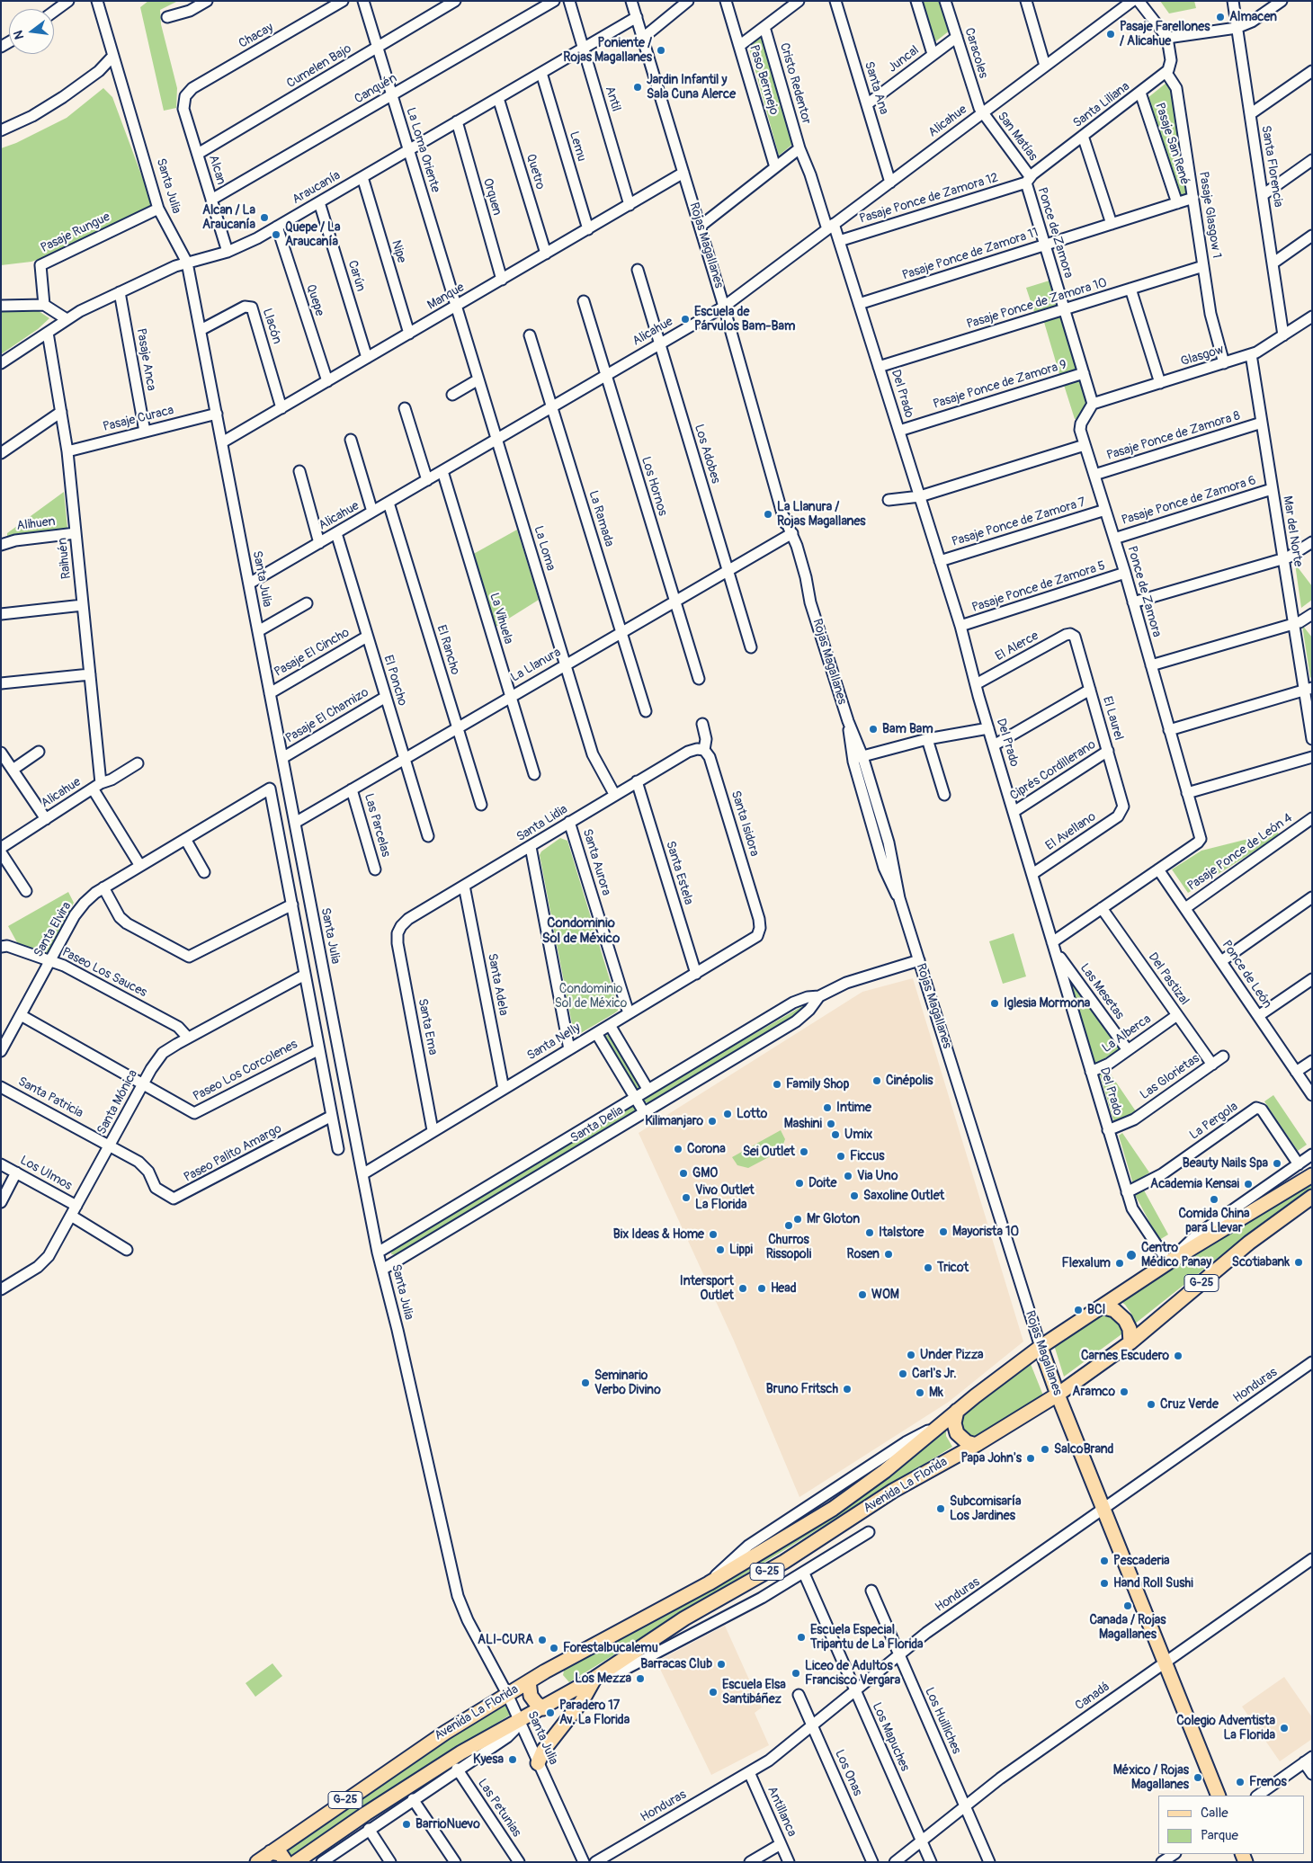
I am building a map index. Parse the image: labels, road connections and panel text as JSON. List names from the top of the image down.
{
  "streets": {
    "main road": ["Rojas Magallanes", "G-25", "Avenida La Florida"],
    "street": [
      "Chacay",
      "Caracoles",
      "Juncal",
      "Cumelen Bajo",
      "Paso Bermejo",
      "Cristo Redentor",
      "Santa Ana",
      "Canquén",
      "Antil",
      "Santa Liliana",
      "Alicahue",
      "San Matías",
      "Pasaje San René",
      "Lemu",
      "La Loma Oriente",
      "Santa Florencia",
      "Alcan",
      "Quetro",
      "Santa Julia",
      "Araucanía",
      "Orquen",
      "Pasaje Ponce de Zamora 12",
      "Pasaje Glasgow 1",
      "Pasaje Rungue",
      "Ponce de Zamora",
      "Nipe",
      "Pasaje Ponce de Zamora 11",
      "Carún",
      "Manque",
      "Quepe",
      "Pasaje Ponce de Zamora 10",
      "Llacón",
      "Glasgow",
      "Pasaje Anca",
      "Pasaje Ponce de Zamora 9",
      "Del Prado",
      "Pasaje Curaca",
      "Pasaje Ponce de Zamora 8",
      "Los Adobes",
      "Los Hornos",
      "Pasaje Ponce de Zamora 6",
      "La Ramada",
      "Pasaje Ponce de Zamora 7",
      "Alihuen",
      "Mar del Norte",
      "La Loma",
      "Raihuén",
      "Pasaje Ponce de Zamora 5",
      "La Vihuela",
      "El Alerce",
      "El Rancho",
      "Pasaje El Cincho",
      "La Llanura",
      "El Poncho",
      "Pasaje El Chamizo",
      "El Laurel",
      "Ciprés Cordillerano",
      "Santa Lidia",
      "Santa Isidora",
      "Las Parcelas",
      "El Avellano",
      "Pasaje Ponce de León 4",
      "Santa Aurora",
      "Santa Estela",
      "Santa Elvira",
      "Paseo Los Sauces",
      "Ponce de León",
      "Del Pastizal",
      "Santa Adela",
      "Las Mesetas",
      "Santa Ema",
      "La Alberca",
      "Santa Nelly",
      "Paseo Los Corcolenes",
      "Las Glorietas",
      "Santa Patricia",
      "Santa Mónica",
      "La Pergola",
      "Santa Delia",
      "Paseo Palito Amargo",
      "Los Ulmos",
      "Honduras",
      "Canadá",
      "Los Huilliches",
      "Los Mapuches",
      "Los Onas",
      "Las Petunias",
      "Antillanca"
    ]
  },
  "crossings": [
    ["Chacay", "Alcan"],
    ["Caracoles", "Juncal"],
    ["Caracoles", "Alicahue"],
    ["Caracoles", "San Matías"],
    ["Juncal", "Santa Ana"],
    ["Cumelen Bajo", "La Loma Oriente"],
    ["Cumelen Bajo", "Alcan"],
    ["Cristo Redentor", "Del Prado"],
    ["Santa Ana", "Alicahue"],
    ["Canquén", "La Loma Oriente"],
    ["Canquén", "Alcan"],
    ["Antil", "Araucanía"],
    ["Antil", "Manque"],
    ["Santa Liliana", "San Matías"],
    ["Santa Liliana", "Pasaje San René"],
    ["Santa Liliana", "Pasaje Ponce de Zamora 12"],
    ["Santa Liliana", "Pasaje Glasgow 1"],
    ["Santa Liliana", "Ponce de Zamora"],
    ["Alicahue", "San Matías"],
    ["Alicahue", "Santa Julia"],
    ["Alicahue", "Rojas Magallanes"],
    ["Alicahue", "Del Prado"],
    ["Alicahue", "Los Adobes"],
    ["Alicahue", "Los Hornos"],
    ["Alicahue", "La Ramada"],
    ["Alicahue", "La Loma"],
    ["Alicahue", "Raihuén"],
    ["Alicahue", "La Vihuela"],
    ["Alicahue", "El Rancho"],
    ["Alicahue", "El Poncho"],
    ["San Matías", "Pasaje Ponce de Zamora 12"],
    ["San Matías", "Ponce de Zamora"],
    ["Pasaje San René", "Pasaje Ponce de Zamora 11"],
    ["Lemu", "Araucanía"],
    ["Lemu", "Manque"],
    ["La Loma Oriente", "Araucanía"],
    ["La Loma Oriente", "Manque"],
    ["La Loma Oriente", "La Loma"],
    ["Santa Florencia", "Glasgow"],
    ["Alcan", "Araucanía"],
    ["Quetro", "Araucanía"],
    ["Quetro", "Manque"],
    ["Santa Julia", "Araucanía"],
    ["Santa Julia", "Pasaje Rungue"],
    ["Santa Julia", "Manque"],
    ["Santa Julia", "Llacón"],
    ["Santa Julia", "Pasaje Curaca"],
    ["Santa Julia", "Pasaje El Cincho"],
    ["Santa Julia", "La Llanura"],
    ["Santa Julia", "Pasaje El Chamizo"],
    ["Santa Julia", "Santa Nelly"],
    ["Santa Julia", "Santa Delia"],
    ["Santa Julia", "Avenida La Florida"],
    ["Araucanía", "Orquen"],
    ["Araucanía", "Rojas Magallanes"],
    ["Araucanía", "Nipe"],
    ["Araucanía", "Carún"],
    ["Araucanía", "Quepe"],
    ["Araucanía", "Pasaje Anca"],
    ["Araucanía", "Raihuén"],
    ["Orquen", "Manque"],
    ["Pasaje Ponce de Zamora 12", "Ponce de Zamora"],
    ["Pasaje Ponce de Zamora 12", "Del Prado"],
    ["Pasaje Glasgow 1", "Pasaje Ponce de Zamora 11"],
    ["Pasaje Glasgow 1", "Pasaje Ponce de Zamora 10"],
    ["Pasaje Glasgow 1", "Glasgow"],
    ["Ponce de Zamora", "Pasaje Ponce de Zamora 11"],
    ["Ponce de Zamora", "Pasaje Ponce de Zamora 10"],
    ["Ponce de Zamora", "Glasgow"],
    ["Ponce de Zamora", "Pasaje Ponce de Zamora 9"],
    ["Ponce de Zamora", "Del Prado"],
    ["Ponce de Zamora", "Pasaje Ponce de Zamora 8"],
    ["Ponce de Zamora", "Pasaje Ponce de Zamora 6"],
    ["Ponce de Zamora", "Pasaje Ponce de Zamora 7"],
    ["Ponce de Zamora", "Pasaje Ponce de Zamora 5"],
    ["Ponce de Zamora", "Ponce de León"],
    ["Ponce de Zamora", "Del Pastizal"],
    ["Ponce de Zamora", "Las Mesetas"],
    ["Rojas Magallanes", "Manque"],
    ["Rojas Magallanes", "La Llanura"],
    ["Rojas Magallanes", "Santa Delia"],
    ["Rojas Magallanes", "Honduras"],
    ["Rojas Magallanes", "Avenida La Florida"],
    ["Rojas Magallanes", "Canadá"],
    ["Nipe", "Manque"],
    ["Pasaje Ponce de Zamora 11", "Del Prado"],
    ["Carún", "Manque"],
    ["Manque", "Quepe"],
    ["Manque", "Llacón"],
    ["Manque", "La Loma"],
    ["Pasaje Ponce de Zamora 10", "Del Prado"],
    ["Glasgow", "Mar del Norte"],
    ["Pasaje Anca", "Pasaje Curaca"],
    ["Pasaje Ponce de Zamora 9", "Del Prado"],
    ["Del Prado", "Pasaje Ponce de Zamora 7"],
    ["Del Prado", "Pasaje Ponce de Zamora 5"],
    ["Del Prado", "El Alerce"],
    ["Del Prado", "Ciprés Cordillerano"],
    ["Del Prado", "El Avellano"],
    ["Del Prado", "Las Mesetas"],
    ["Del Prado", "La Alberca"],
    ["Del Prado", "Las Glorietas"],
    ["Del Prado", "La Pergola"],
    ["Del Prado", "Avenida La Florida"],
    ["Pasaje Curaca", "Raihuén"],
    ["Pasaje Ponce de Zamora 8", "Mar del Norte"],
    ["Los Adobes", "La Llanura"],
    ["Los Hornos", "La Llanura"],
    ["Pasaje Ponce de Zamora 6", "Mar del Norte"],
    ["La Ramada", "La Llanura"],
    ["Alihuen", "Raihuén"],
    ["La Loma", "La Llanura"],
    ["La Loma", "Santa Lidia"],
    ["Raihuén", "Santa Elvira"],
    ["La Vihuela", "La Llanura"],
    ["El Alerce", "El Laurel"],
    ["El Rancho", "La Llanura"],
    ["Pasaje El Cincho", "El Poncho"],
    ["La Llanura", "El Poncho"],
    ["La Llanura", "Las Parcelas"],
    ["El Poncho", "Pasaje El Chamizo"],
    ["El Laurel", "Ciprés Cordillerano"],
    ["El Laurel", "El Avellano"],
    ["Santa Lidia", "Santa Isidora"],
    ["Santa Lidia", "Santa Aurora"],
    ["Santa Lidia", "Santa Estela"],
    ["Santa Lidia", "Santa Adela"],
    ["Santa Lidia", "Santa Ema"],
    ["Santa Isidora", "Santa Nelly"],
    ["Pasaje Ponce de León 4", "Ponce de León"],
    ["Santa Aurora", "Santa Nelly"],
    ["Santa Estela", "Santa Nelly"],
    ["Santa Elvira", "Paseo Los Sauces"],
    ["Santa Elvira", "Paseo Los Corcolenes"],
    ["Paseo Los Sauces", "Santa Mónica"],
    ["Del Pastizal", "La Alberca"],
    ["Del Pastizal", "Las Glorietas"],
    ["Santa Adela", "Santa Nelly"],
    ["Las Mesetas", "La Alberca"],
    ["Santa Ema", "Santa Nelly"],
    ["Paseo Los Corcolenes", "Santa Mónica"],
    ["Santa Patricia", "Santa Mónica"],
    ["Santa Patricia", "Paseo Palito Amargo"],
    ["Santa Mónica", "Los Ulmos"],
    ["La Pergola", "Avenida La Florida"],
    ["Honduras", "Los Huilliches"],
    ["Honduras", "Los Mapuches"],
    ["Honduras", "Los Onas"],
    ["Honduras", "Antillanca"],
    ["Avenida La Florida", "Los Mapuches"],
    ["Avenida La Florida", "Las Petunias"],
    ["Canadá", "Los Huilliches"],
    ["Canadá", "Los Mapuches"]
  ],
  "districts": ["Condominio Sol de México"],
  "parks": ["Condominio Sol de México"],
  "places": [
    "Almacen",
    "Pasaje Farellones / Alicahue",
    "Poniente / Rojas Magallanes",
    "Jardin Infantil y Sala Cuna Alerce",
    "Alcan / La Araucanía",
    "Quepe / La Araucanía",
    "Escuela de Párvulos Bam-Bam",
    "La Llanura / Rojas Magallanes",
    "Bam Bam",
    "Iglesia Mormona",
    "Cinépolis",
    "Family Shop",
    "Intime",
    "Lotto",
    "Kilimanjaro",
    "Mashini",
    "Umix",
    "Corona",
    "Sei Outlet",
    "Ficcus",
    "Beauty Nails Spa",
    "GMO",
    "Via Uno",
    "Doite",
    "Academia Kensai",
    "Saxoline Outlet",
    "Vivo Outlet La Florida",
    "Comida China para Llevar",
    "Mr Gloton",
    "Churros Rissopoli",
    "Mayorista 10",
    "Italstore",
    "Bix Ideas & Home",
    "Lippi",
    "Rosen",
    "Centro Médico Panay",
    "Scotiabank",
    "Flexalum",
    "Tricot",
    "Intersport Outlet",
    "Head",
    "WOM",
    "BCI",
    "Under Pizza",
    "Carnes Escudero",
    "Carl's Jr.",
    "Seminario Verbo Divino",
    "Bruno Fritsch",
    "Aramco",
    "Mk",
    "Cruz Verde",
    "SalcoBrand",
    "Papa John's",
    "Subcomisaría Los Jardines",
    "Pescaderia",
    "Hand Roll Sushi",
    "Canada / Rojas Magallanes",
    "Escuela Especial Tripantu de La Florida",
    "ALI-CURA",
    "Forestalbucalemu",
    "Barracas Club",
    "Liceo de Adultos Francisco Vergara",
    "Los Mezza",
    "Escuela Elsa Santibáñez",
    "Paradero 17 Av. La Florida",
    "Colegio Adventista La Florida",
    "Kyesa",
    "México / Rojas Magallanes",
    "Frenos",
    "BarrioNuevo"
  ],
  "legend": ["Calle", "Parque"],
  "north": "left"
}
